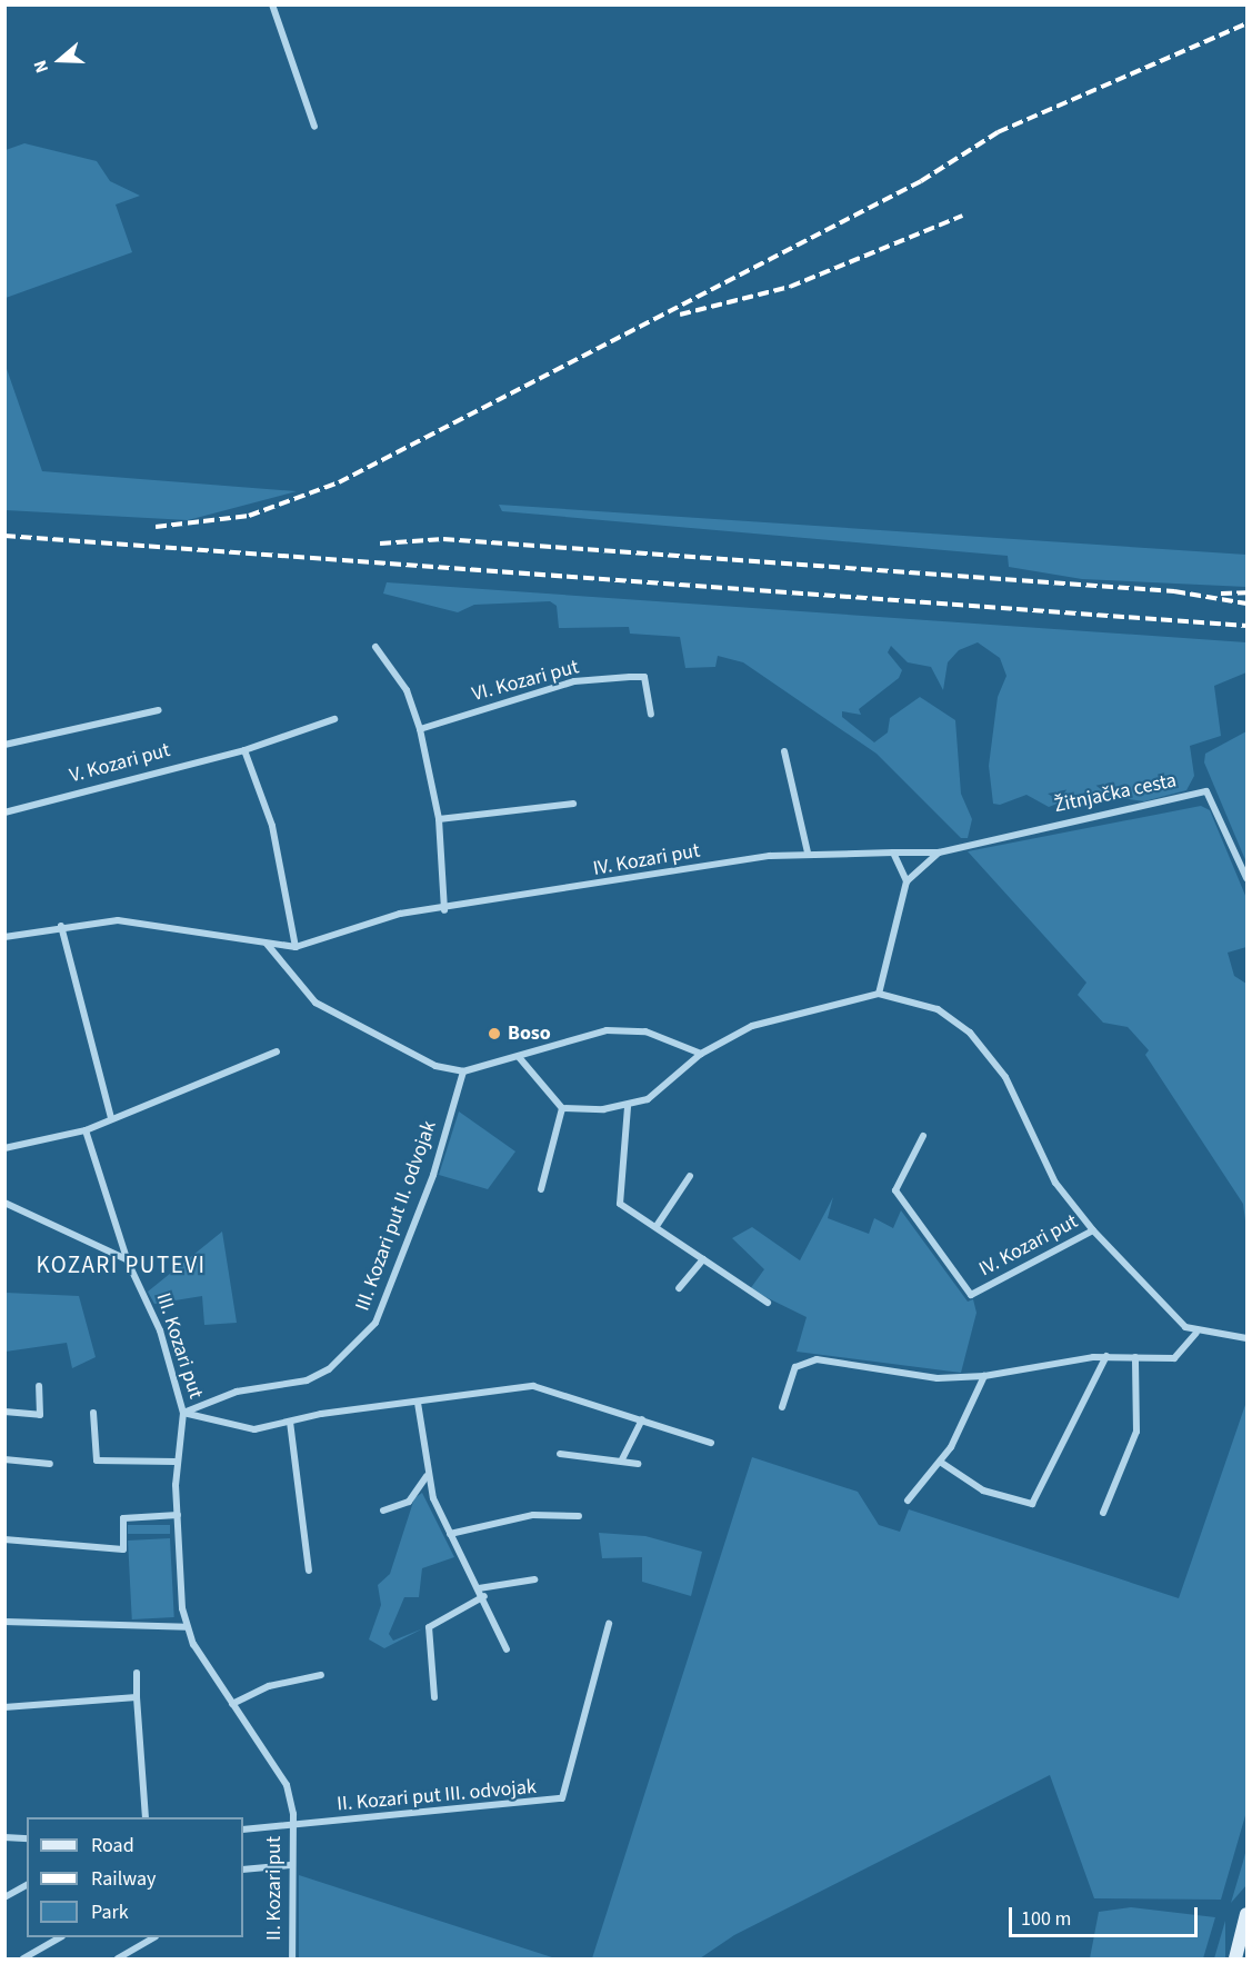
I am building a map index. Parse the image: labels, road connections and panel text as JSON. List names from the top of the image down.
{
  "streets": {
    "street": [
      "VI. Kozari put",
      "V. Kozari put",
      "Žitnjačka cesta",
      "IV. Kozari put",
      "III. Kozari put II. odvojak",
      "III. Kozari put",
      "II. Kozari put III. odvojak",
      "II. Kozari put"
    ]
  },
  "crossings": [
    ["Žitnjačka cesta", "IV. Kozari put"],
    ["III. Kozari put II. odvojak", "III. Kozari put"],
    ["III. Kozari put", "II. Kozari put III. odvojak"],
    ["III. Kozari put", "II. Kozari put"],
    ["II. Kozari put III. odvojak", "II. Kozari put"]
  ],
  "districts": ["KOZARI PUTEVI"],
  "places": ["Boso"],
  "legend": ["Road", "Railway", "Park"],
  "scale_bar": "100 m",
  "north": "left"
}
